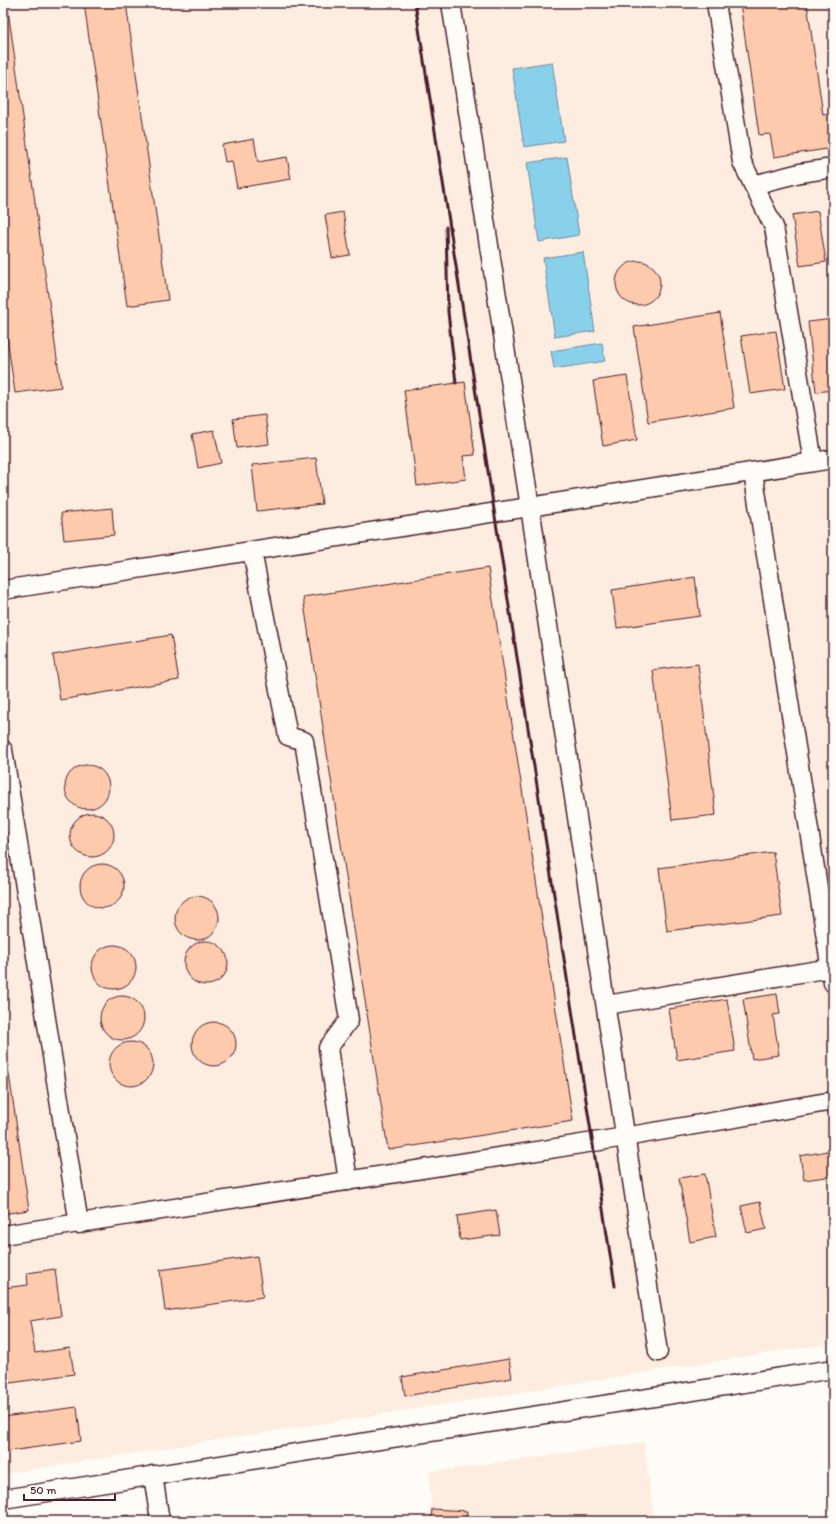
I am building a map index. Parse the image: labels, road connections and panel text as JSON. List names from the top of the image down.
{
  "scale_bar": "50 m"
}
